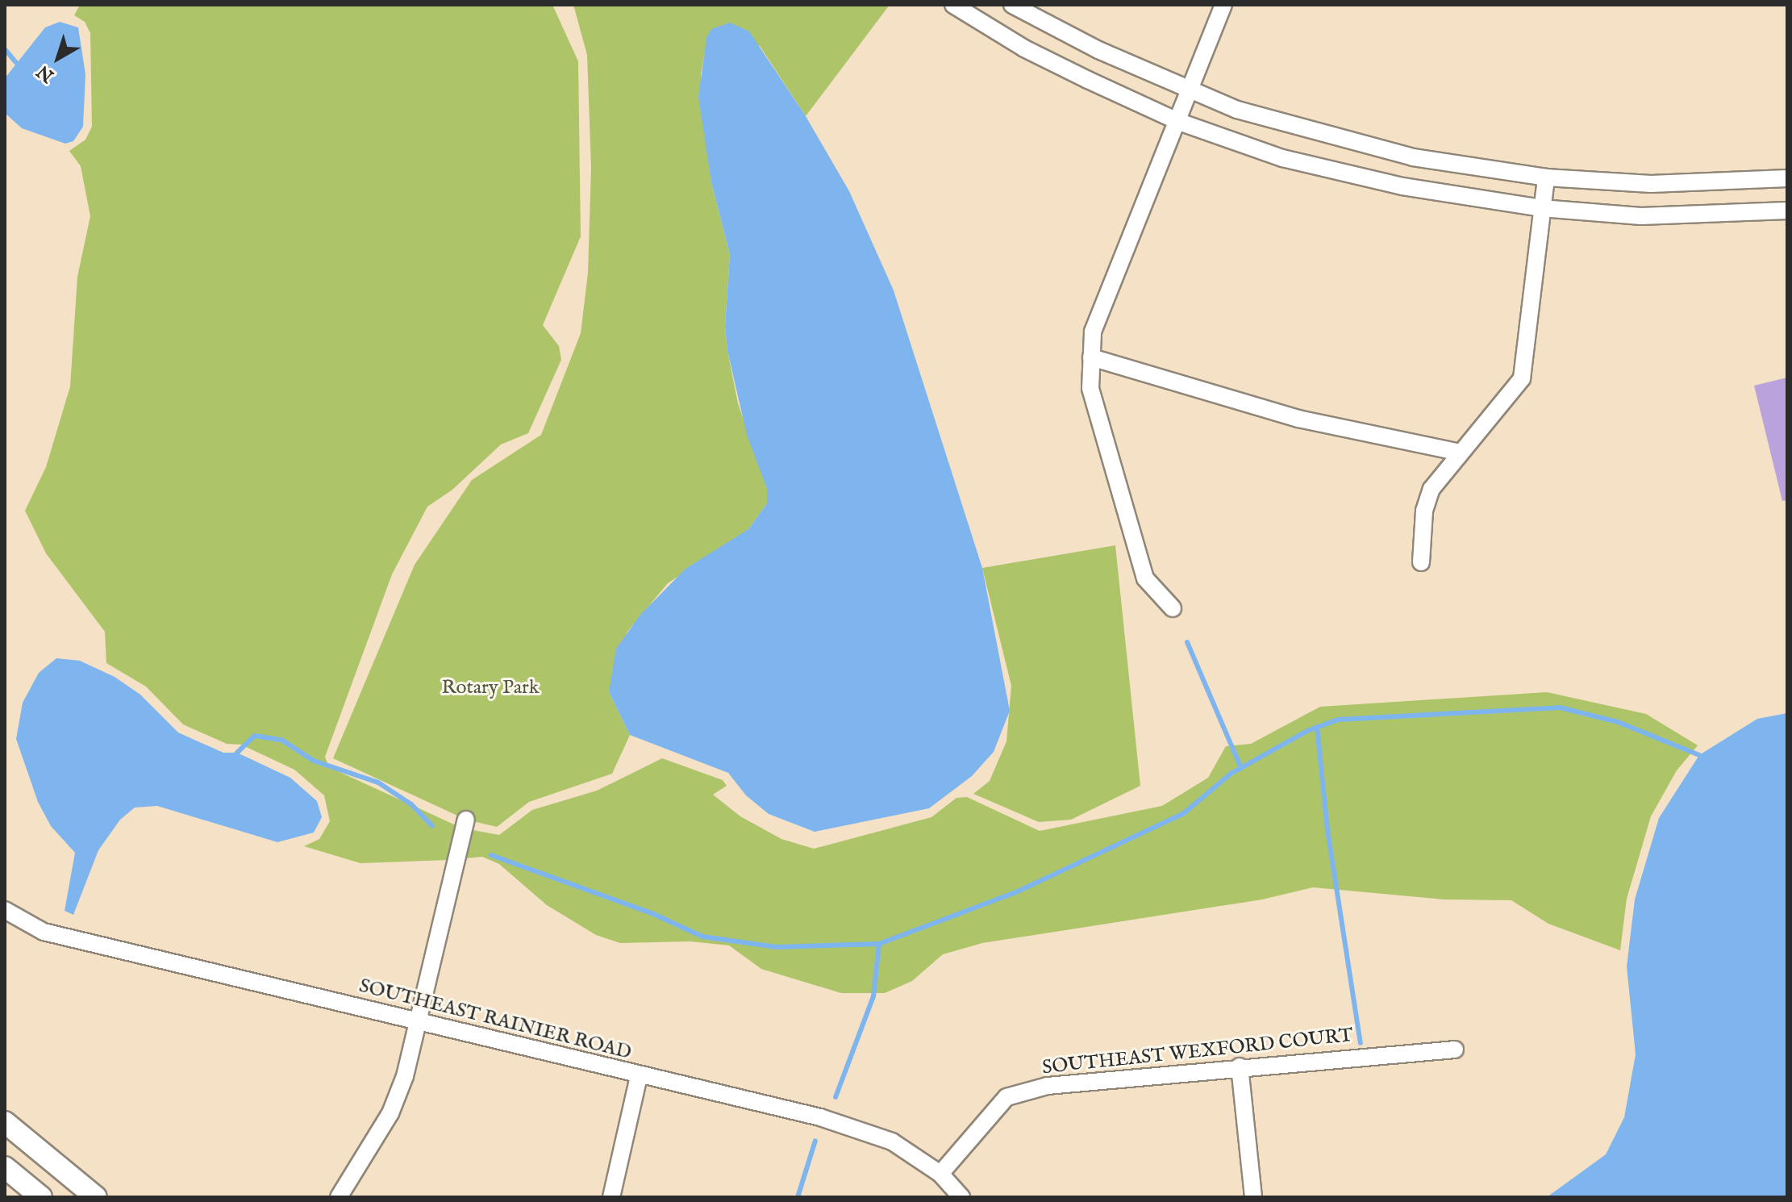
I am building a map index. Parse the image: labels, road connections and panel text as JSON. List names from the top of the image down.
{
  "streets": {
    "street": ["SOUTHEAST RAINIER ROAD", "SOUTHEAST WEXFORD COURT"]
  },
  "crossings": [
    ["SOUTHEAST RAINIER ROAD", "SOUTHEAST WEXFORD COURT"]
  ],
  "parks": ["Rotary Park"],
  "north": "bottom left"
}
